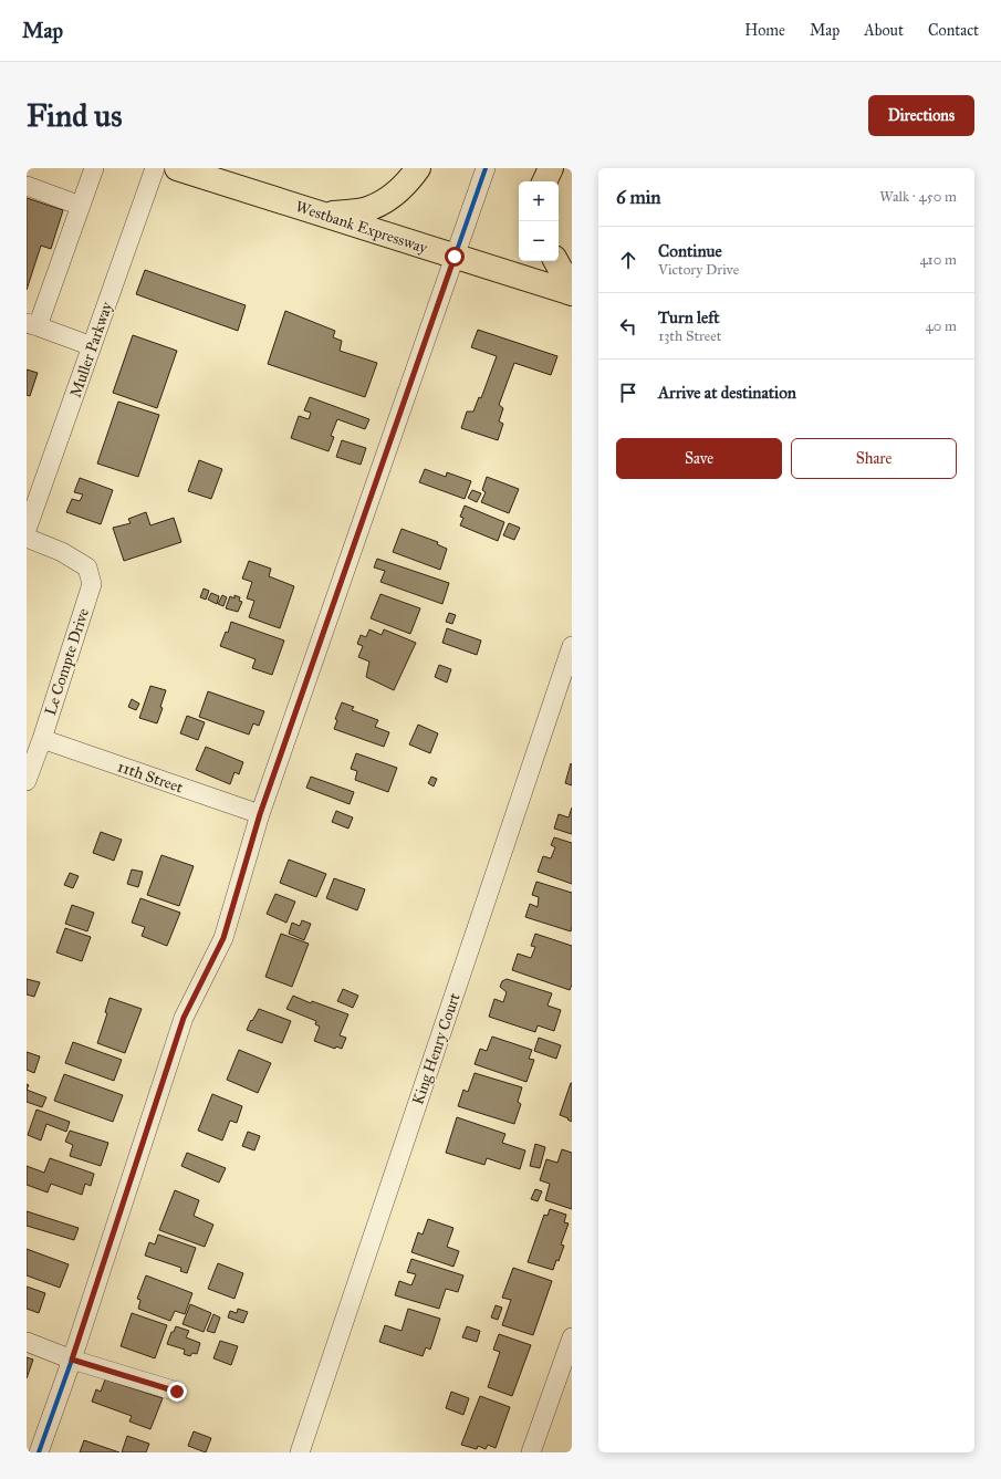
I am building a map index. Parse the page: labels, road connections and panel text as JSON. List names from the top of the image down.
{
  "streets": {
    "highway": ["Westbank Expressway"],
    "street": [
      "Muller Parkway",
      "Le Compte Drive",
      "11th Street",
      "King Henry Court"
    ]
  },
  "crossings": [
    ["Le Compte Drive", "11th Street"]
  ],
  "page": {
    "header": "Map",
    "nav": [
      "Home",
      "Map",
      "About",
      "Contact"
    ],
    "buttons": [
      "Directions",
      ["Save", "Share"]
    ],
    "title": "Find us",
    "heading": ["6 min", "Walk · 450 m"],
    "map_buttons": ["+", "−"],
    "list": [
      ["Continue", "Victory Drive", "410 m"],
      ["Turn left", "13th Street", "40 m"],
      "Arrive at destination"
    ]
  }
}
